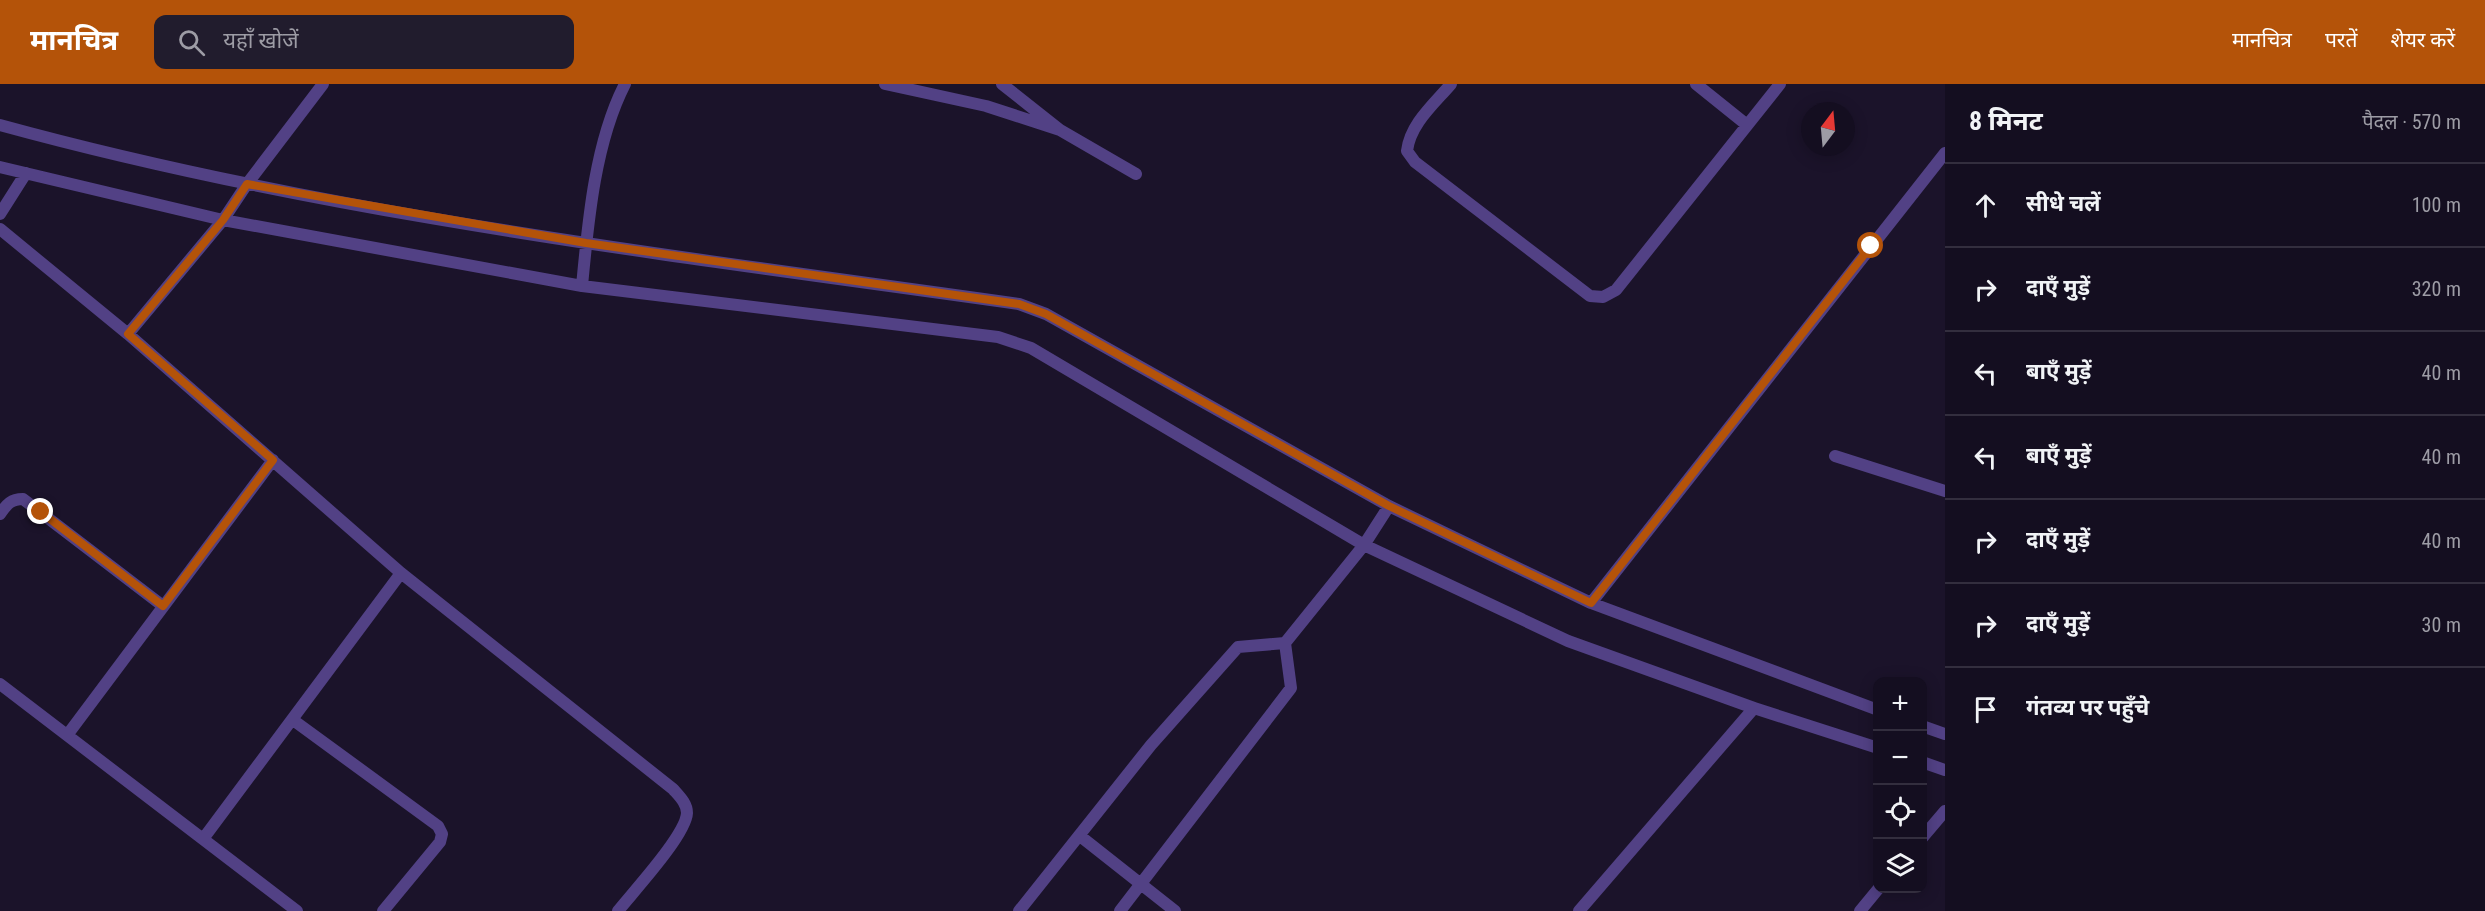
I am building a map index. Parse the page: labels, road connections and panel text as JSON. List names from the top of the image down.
{
  "north": "top",
  "page": {
    "header": "मानचित्र",
    "search": "यहाँ खोजें",
    "nav": ["मानचित्र", "परतें", "शेयर करें"],
    "heading": ["8 मिनट", "पैदल · 570 m"],
    "list": [
      ["सीधे चलें", "100 m"],
      ["दाएँ मुड़ें", "320 m"],
      ["बाएँ मुड़ें", "40 m"],
      ["बाएँ मुड़ें", "40 m"],
      ["दाएँ मुड़ें", "40 m"],
      ["दाएँ मुड़ें", "30 m"],
      "गंतव्य पर पहुँचे"
    ],
    "map_buttons": ["+", "−"]
  }
}
